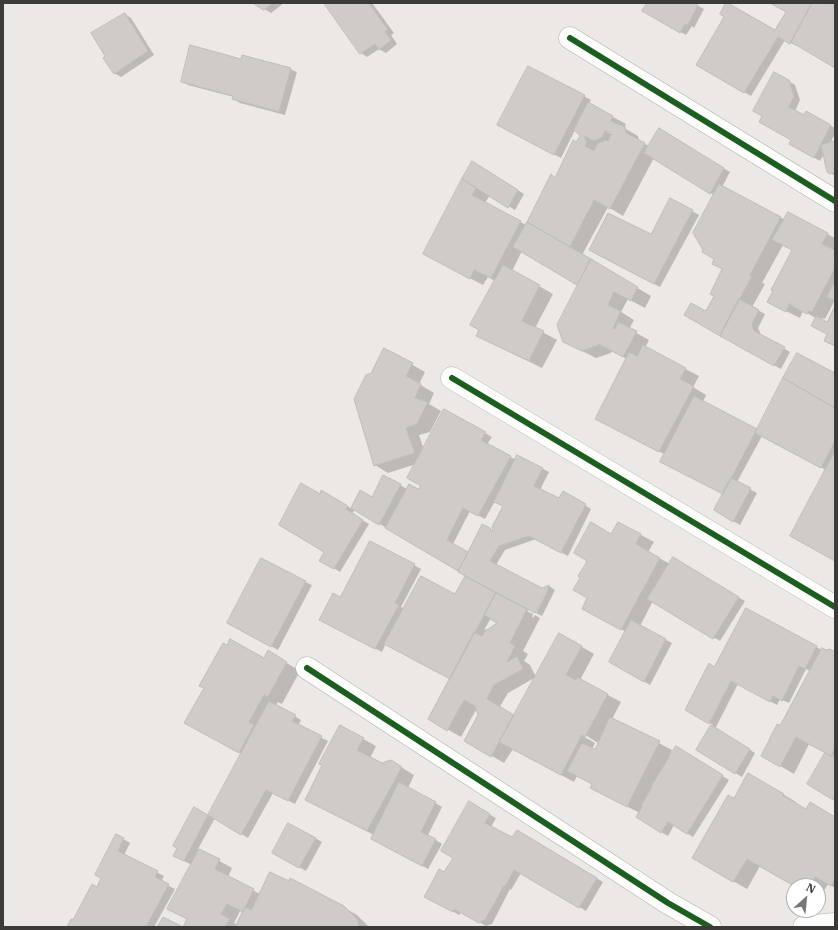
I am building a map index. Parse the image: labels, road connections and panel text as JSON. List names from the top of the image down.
{
  "north": "top right"
}
